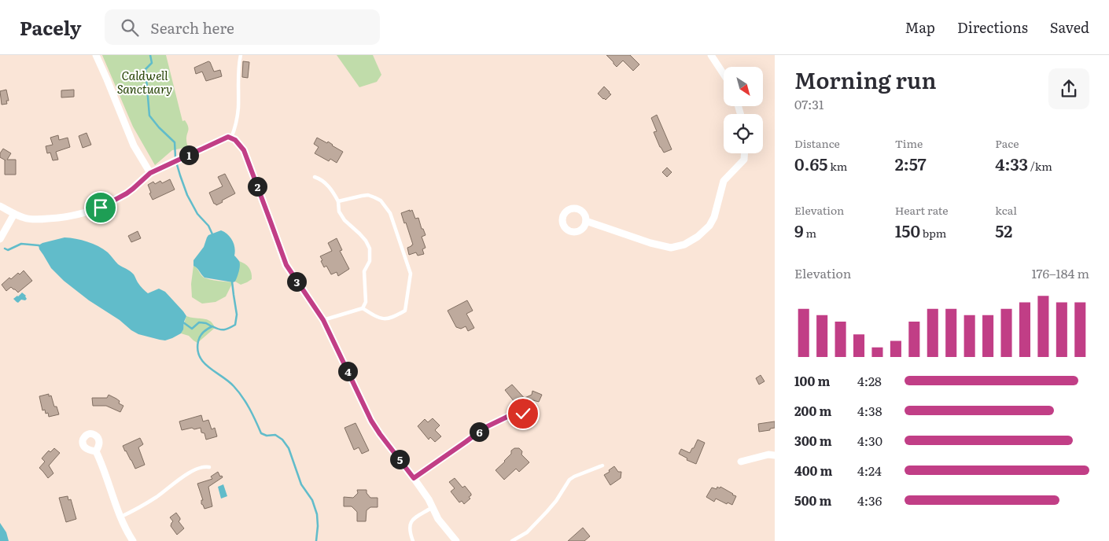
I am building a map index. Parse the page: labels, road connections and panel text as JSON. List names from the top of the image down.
{
  "parks": ["Caldwell Sanctuary"],
  "north": "bottom right",
  "page": {
    "header": "Pacely",
    "search": "Search here",
    "nav": ["Map", "Directions", "Saved"],
    "heading": ["Morning run", "07:31"],
    "stats": [
      ["Distance", "0.65 km"],
      ["Time", "2:57"],
      ["Pace", "4:33 /km"],
      ["Elevation", "9 m"],
      ["Heart rate", "150 bpm"],
      ["kcal", "52"]
    ],
    "pins": [
      "1",
      "2",
      "3",
      "4",
      "6",
      "5"
    ],
    "chart": ["Elevation", "176–184 m"],
    "list": [
      {
        "name": "100 m",
        "note": "4:28"
      },
      {
        "name": "200 m",
        "note": "4:38"
      },
      {
        "name": "300 m",
        "note": "4:30"
      },
      {
        "name": "400 m",
        "note": "4:24"
      },
      {
        "name": "500 m",
        "note": "4:36"
      }
    ]
  }
}
